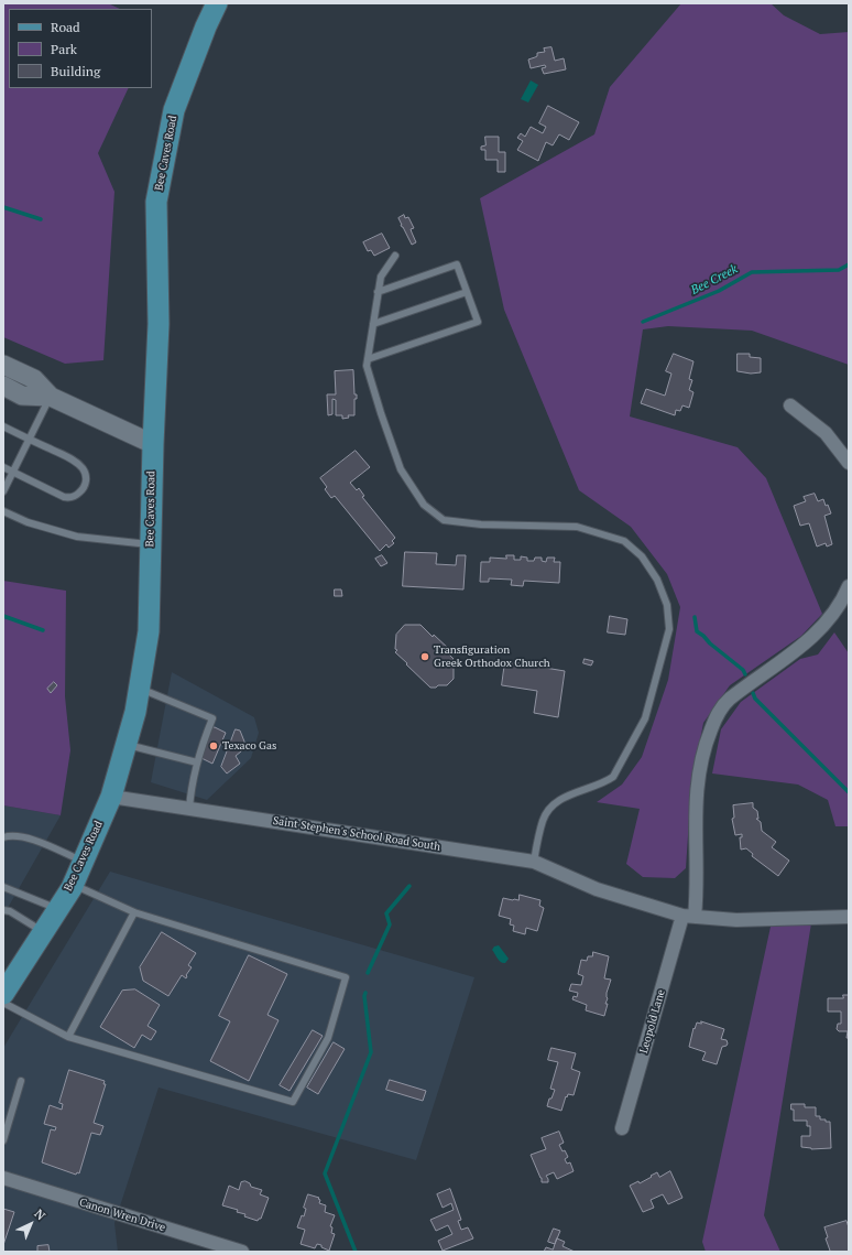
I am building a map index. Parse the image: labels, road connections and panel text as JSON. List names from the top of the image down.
{
  "streets": {
    "main road": ["Bee Caves Road"],
    "street": ["Saint Stephen's School Road South", "Leopold Lane", "Canon Wren Drive"]
  },
  "crossings": [
    ["Bee Caves Road", "Saint Stephen's School Road South"],
    ["Saint Stephen's School Road South", "Leopold Lane"]
  ],
  "water": ["Bee Creek"],
  "places": ["Transfiguration Greek Orthodox Church", "Texaco Gas"],
  "legend": ["Road", "Park", "Building"],
  "north": "top right"
}
